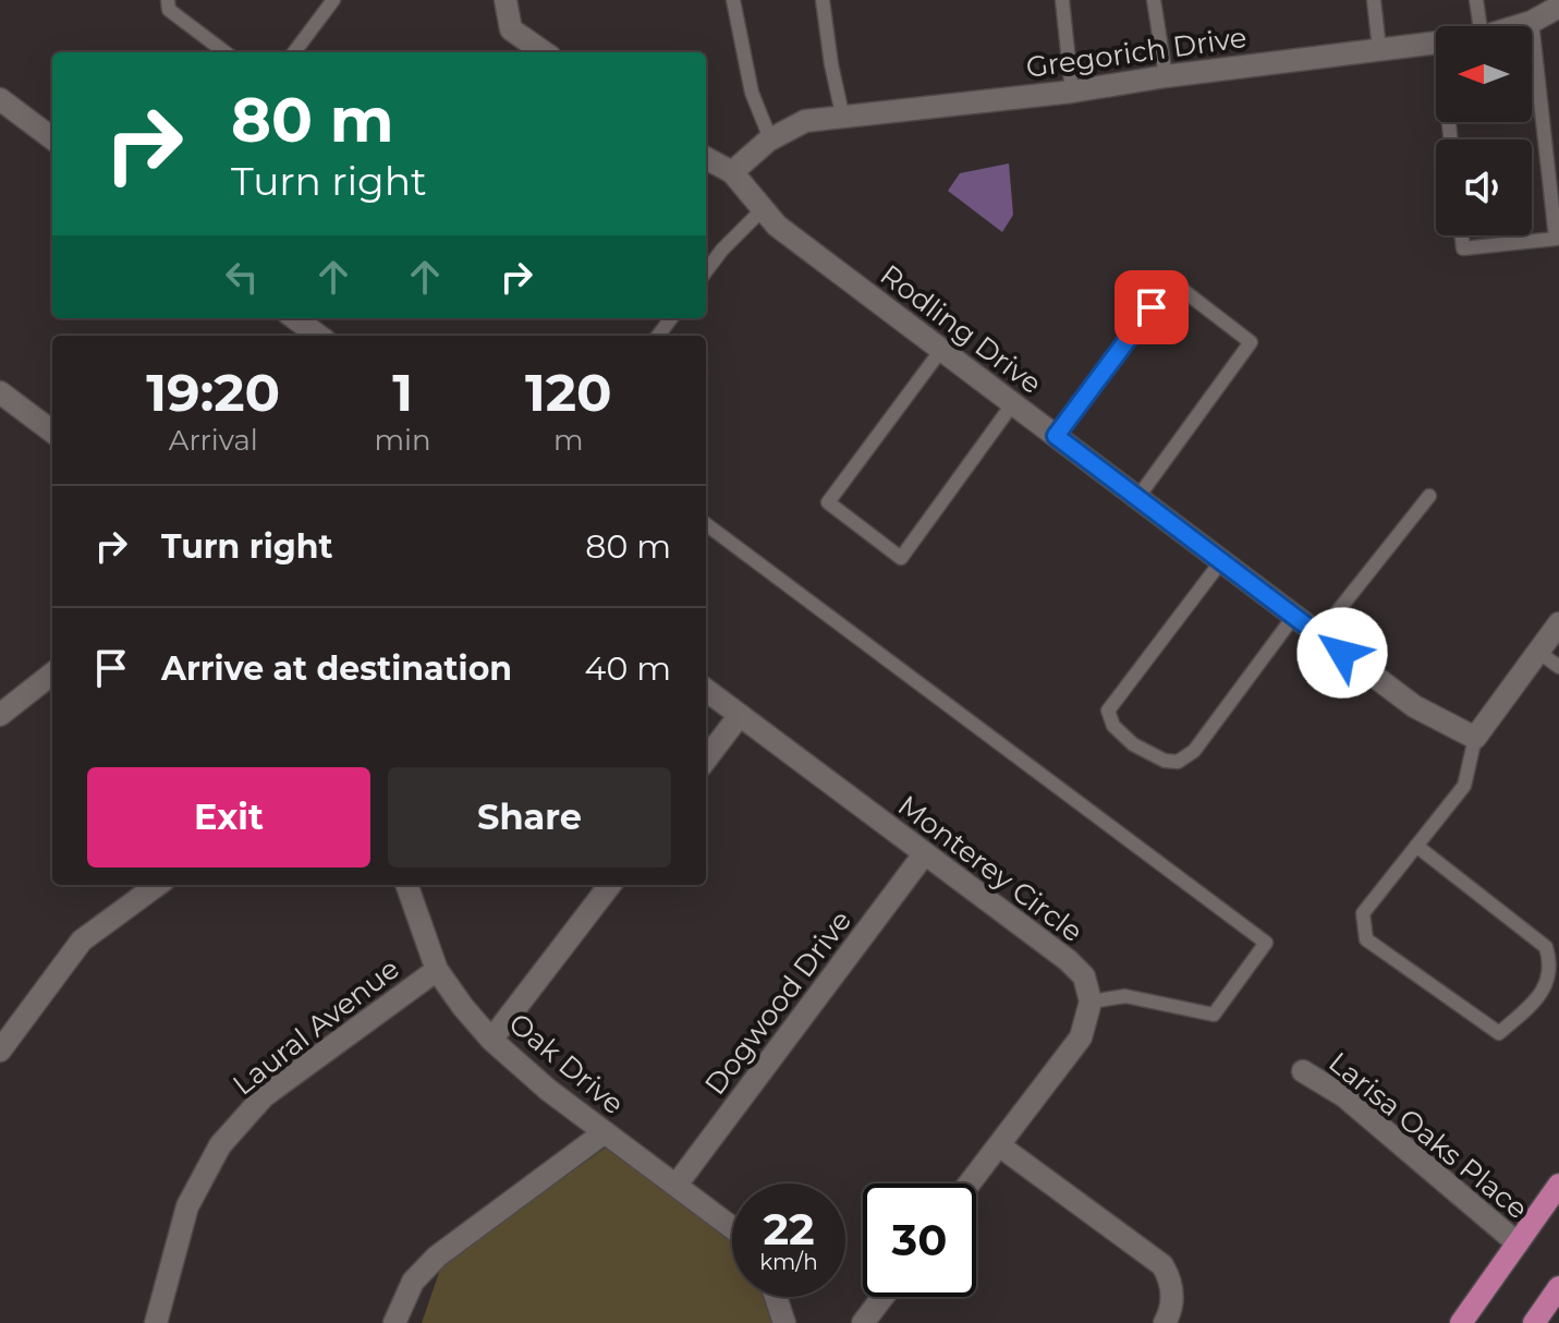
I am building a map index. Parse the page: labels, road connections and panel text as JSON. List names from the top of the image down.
{
  "streets": {
    "street": [
      "Gregorich Drive",
      "Rodling Drive",
      "Monterey Circle",
      "Dogwood Drive",
      "Laural Avenue",
      "Oak Drive",
      "Larisa Oaks Place"
    ]
  },
  "crossings": [
    ["Gregorich Drive", "Rodling Drive"],
    ["Monterey Circle", "Dogwood Drive"],
    ["Dogwood Drive", "Oak Drive"],
    ["Laural Avenue", "Oak Drive"]
  ],
  "north": "left",
  "page": {
    "turn": ["80 m", "Turn right"],
    "eta": [
      "19:20",
      "Arrival",
      "1",
      "min",
      "120",
      "m"
    ],
    "list": [
      {
        "name": "Turn right",
        "value": "80 m"
      },
      {
        "name": "Arrive at destination",
        "value": "40 m"
      }
    ],
    "buttons": ["Exit", "Share"],
    "speed": "22 km/h",
    "limit": "30"
  }
}
